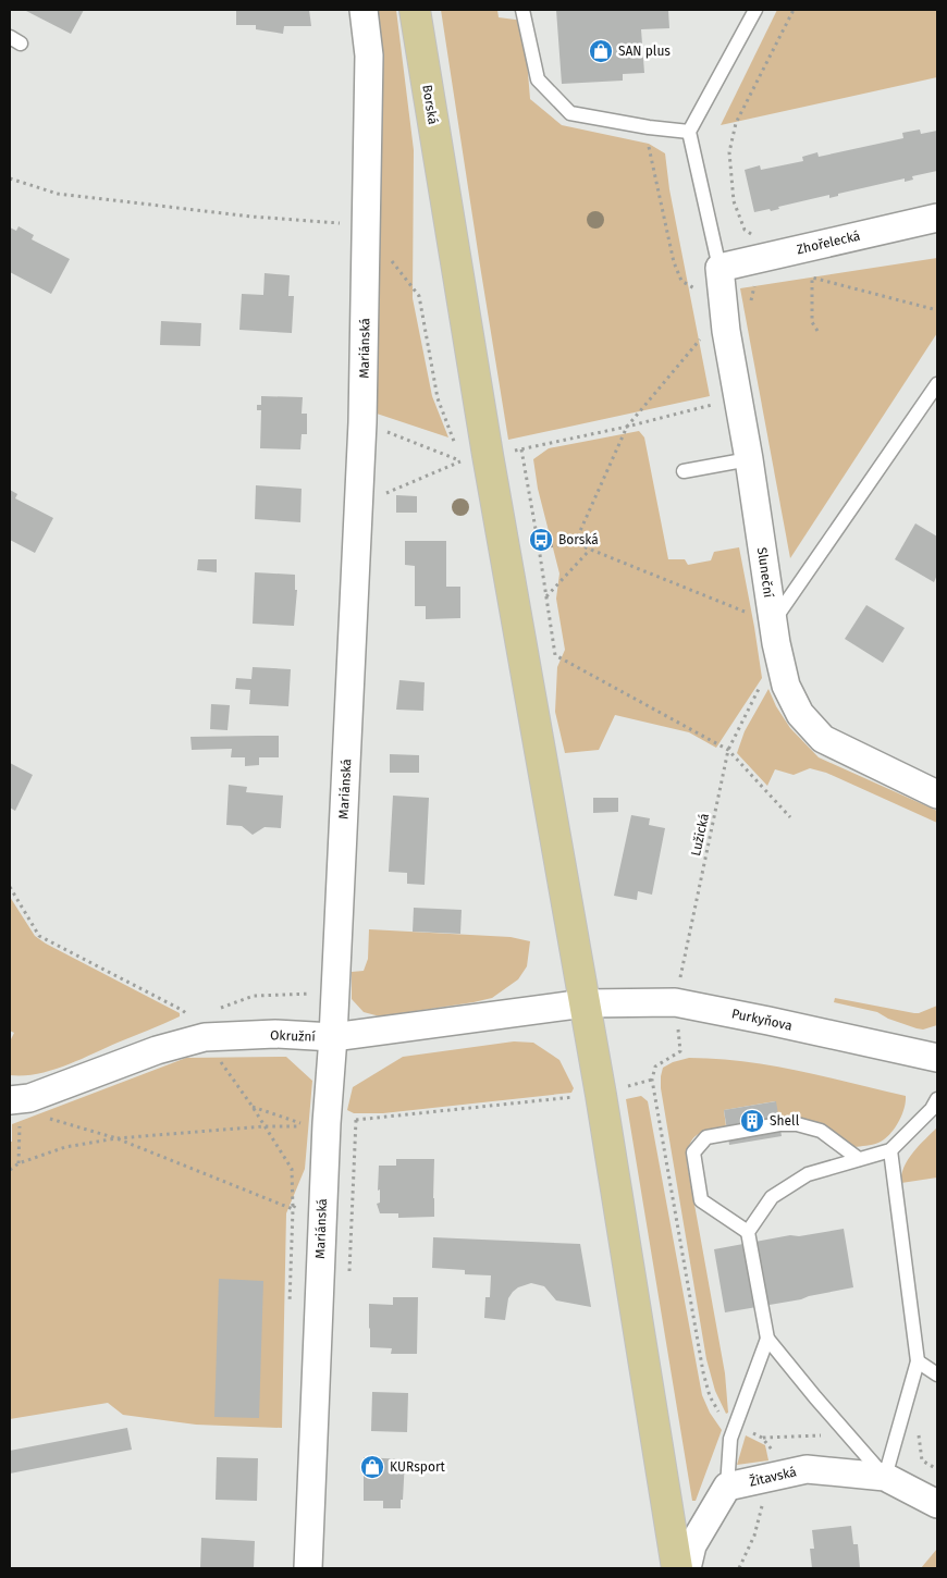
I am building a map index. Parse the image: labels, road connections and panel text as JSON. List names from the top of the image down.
{
  "streets": {
    "main road": ["Borská"],
    "street": [
      "Zhořelecká",
      "Mariánská",
      "Sluneční",
      "Purkyňova",
      "Okružní",
      "Žitavská"
    ],
    "path": ["Lužická"]
  },
  "crossings": [
    ["Borská", "Purkyňova"],
    ["Borská", "Okružní"],
    ["Zhořelecká", "Sluneční"],
    ["Mariánská", "Okružní"],
    ["Lužická", "Purkyňova"],
    ["Purkyňova", "Okružní"]
  ],
  "places": {
    "shop": ["SAN plus", "KURsport"],
    "bus stop": ["Borská"],
    "building": ["Shell"]
  }
}
